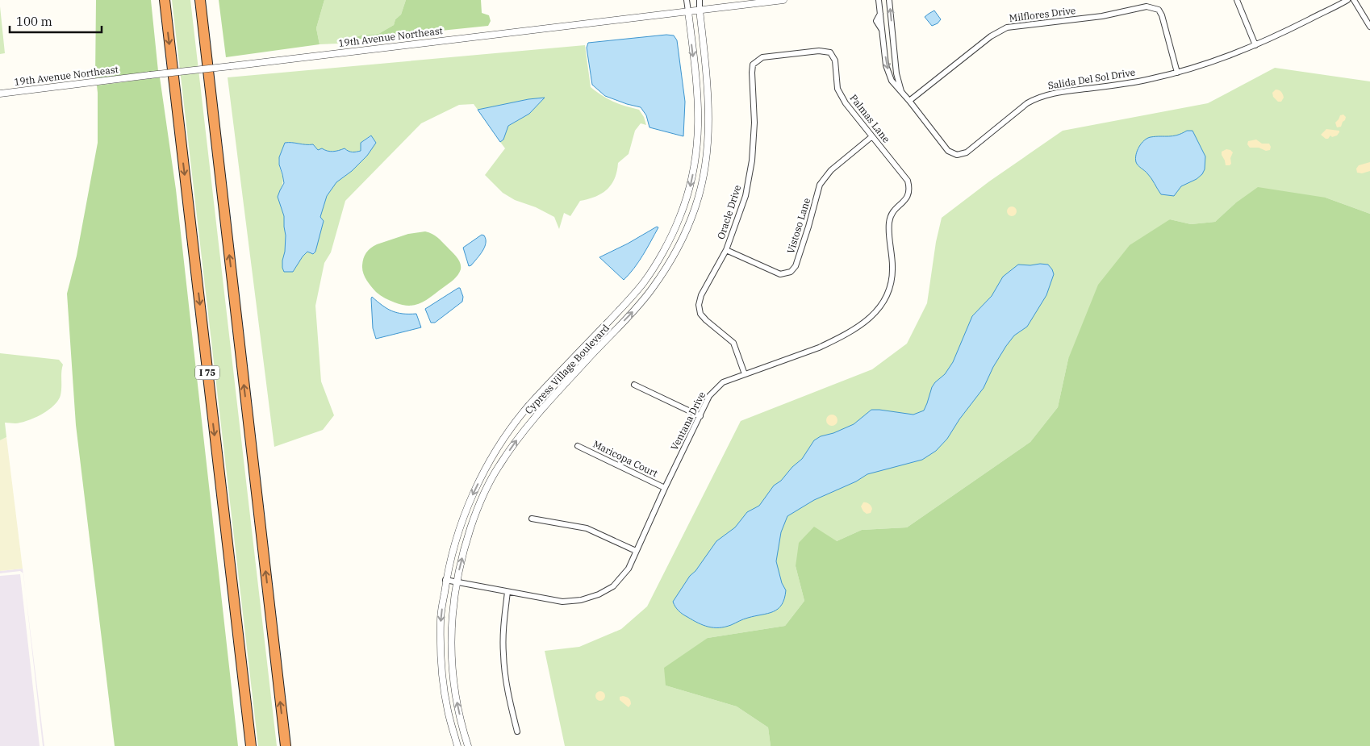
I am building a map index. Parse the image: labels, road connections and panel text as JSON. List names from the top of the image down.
{
  "streets": {
    "highway": ["I 75"],
    "street": [
      "Milflores Drive",
      "19th Avenue Northeast",
      "Salida Del Sol Drive",
      "Palmas Lane",
      "Oracle Drive",
      "Vistoso Lane",
      "Cypress Village Boulevard",
      "Ventana Drive",
      "Maricopa Court"
    ]
  },
  "crossings": [
    ["Milflores Drive", "Salida Del Sol Drive"],
    ["19th Avenue Northeast", "Cypress Village Boulevard"],
    ["Palmas Lane", "Oracle Drive"],
    ["Palmas Lane", "Vistoso Lane"],
    ["Palmas Lane", "Ventana Drive"],
    ["Oracle Drive", "Vistoso Lane"],
    ["Oracle Drive", "Ventana Drive"],
    ["Cypress Village Boulevard", "Ventana Drive"],
    ["Ventana Drive", "Maricopa Court"]
  ],
  "scale_bar": "100 m"
}
